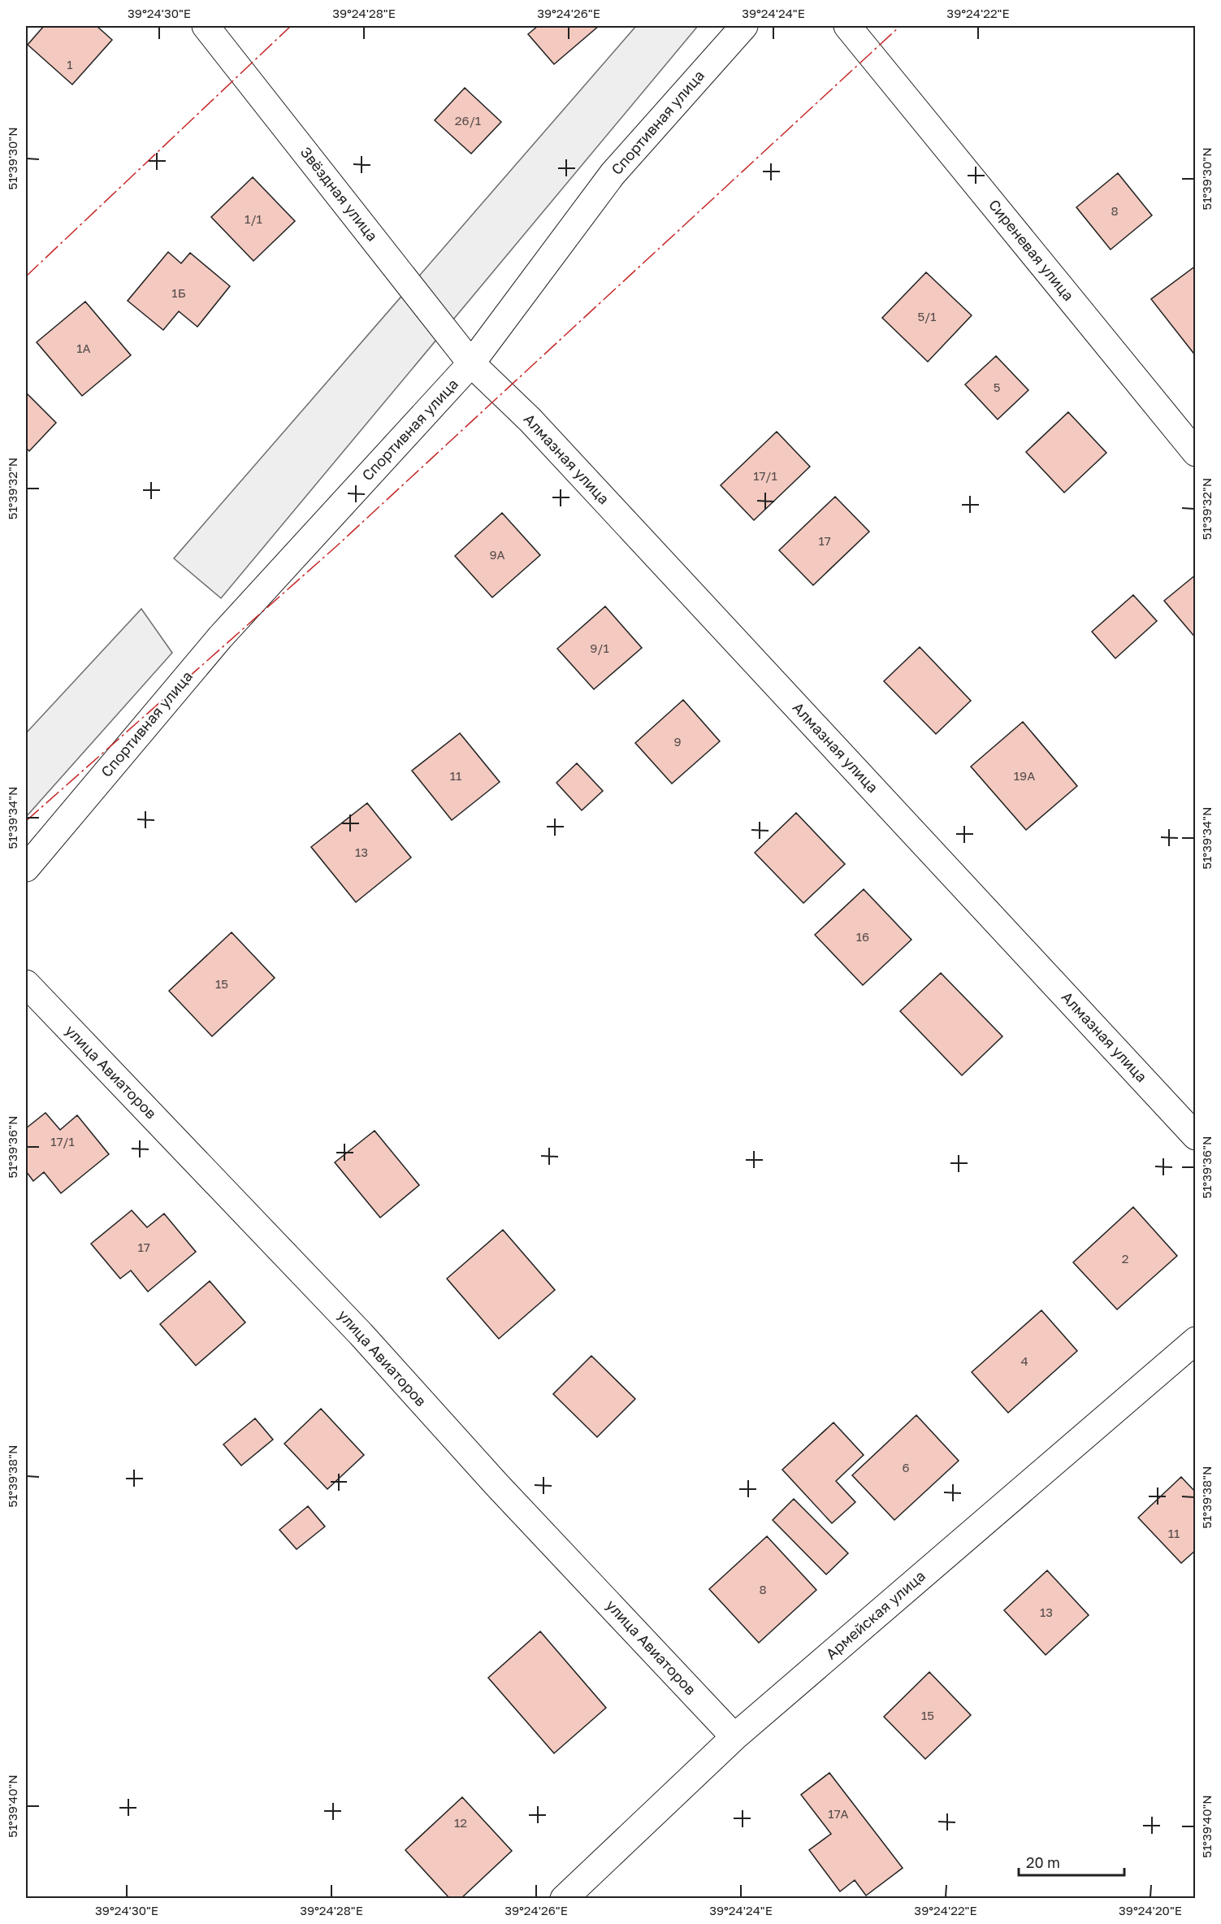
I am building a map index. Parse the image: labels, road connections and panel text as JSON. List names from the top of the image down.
{
  "streets": {
    "street": [
      "Спортивная улица",
      "Звёздная улица",
      "Сиреневая улица",
      "Алмазная улица",
      "улица Авиаторов",
      "Армейская улица"
    ]
  },
  "crossings": [
    ["Спортивная улица", "Звёздная улица"],
    ["Спортивная улица", "Алмазная улица"],
    ["Звёздная улица", "Алмазная улица"],
    ["улица Авиаторов", "Армейская улица"]
  ],
  "house_numbers": [
    "1",
    "26/1",
    "8",
    "1/1",
    "1Б",
    "5/1",
    "1А",
    "5",
    "17/1",
    "17",
    "9А",
    "9/1",
    "9",
    "11",
    "19А",
    "13",
    "16",
    "15",
    "17/1",
    "17",
    "2",
    "4",
    "6",
    "11",
    "8",
    "13",
    "15",
    "17А",
    "12"
  ],
  "scale_bar": "20 m",
  "coordinates": [
    "39°24'30\"E",
    "39°24'28\"E",
    "39°24'26\"E",
    "39°24'24\"E",
    "39°24'22\"E",
    "51°39'30\"N",
    "51°39'32\"N",
    "51°39'34\"N",
    "51°39'36\"N",
    "51°39'38\"N",
    "51°39'40\"N",
    "39°24'20\"E"
  ]
}
